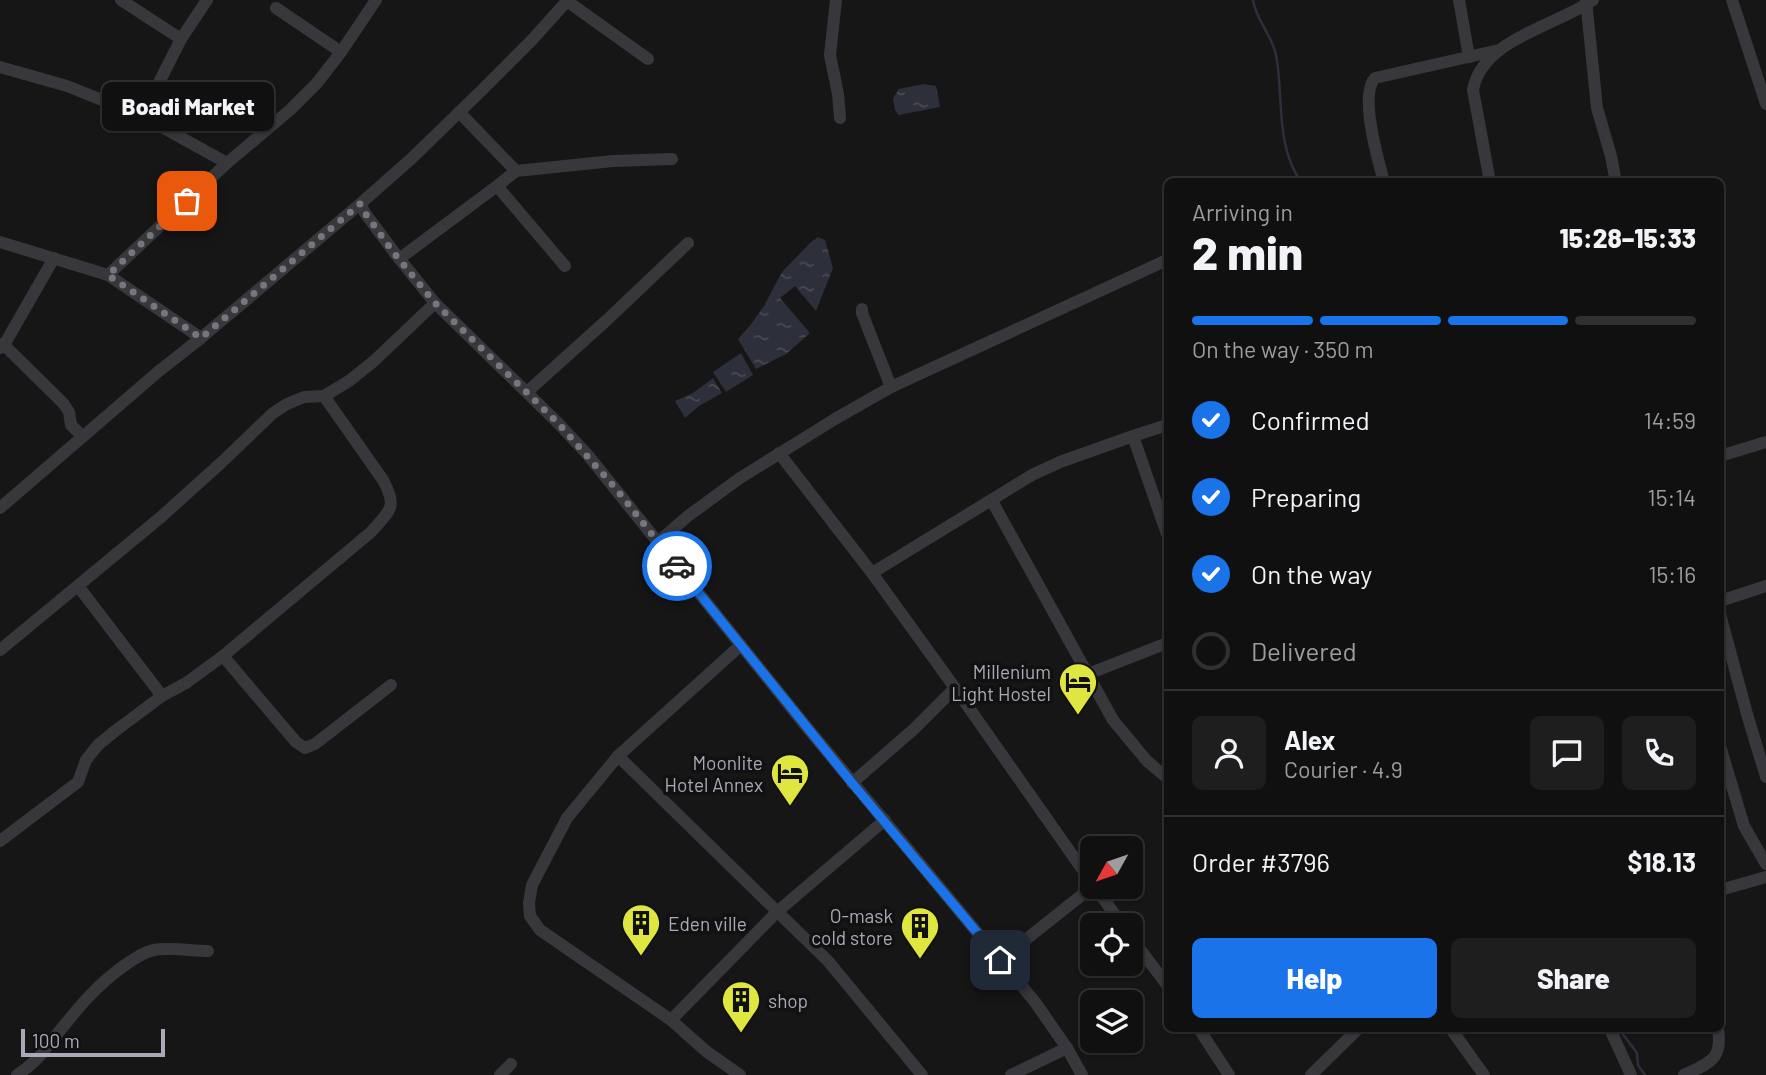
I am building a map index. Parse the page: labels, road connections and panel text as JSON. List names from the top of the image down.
{
  "places": {
    "other": ["Boadi Market"],
    "hotel": ["Millenium Light Hostel", "Moonlite Hotel Annex"],
    "building": ["Eden ville", "O-mask cold store", "shop"]
  },
  "scale_bar": "100 m",
  "north": "bottom left",
  "page": {
    "bubble": "Boadi Market",
    "heading": ["2 min", "Arriving in", "15:28–15:33"],
    "panel": [
      "Alex",
      "Courier · 4.9",
      "Order #3796",
      "$18.13"
    ],
    "bar": "On the way · 350 m",
    "list": [
      ["Confirmed", "14:59"],
      ["Preparing", "15:14"],
      ["On the way", "15:16"],
      "Delivered"
    ],
    "buttons": ["Help", "Share"],
    "scale": "100 m"
  }
}
